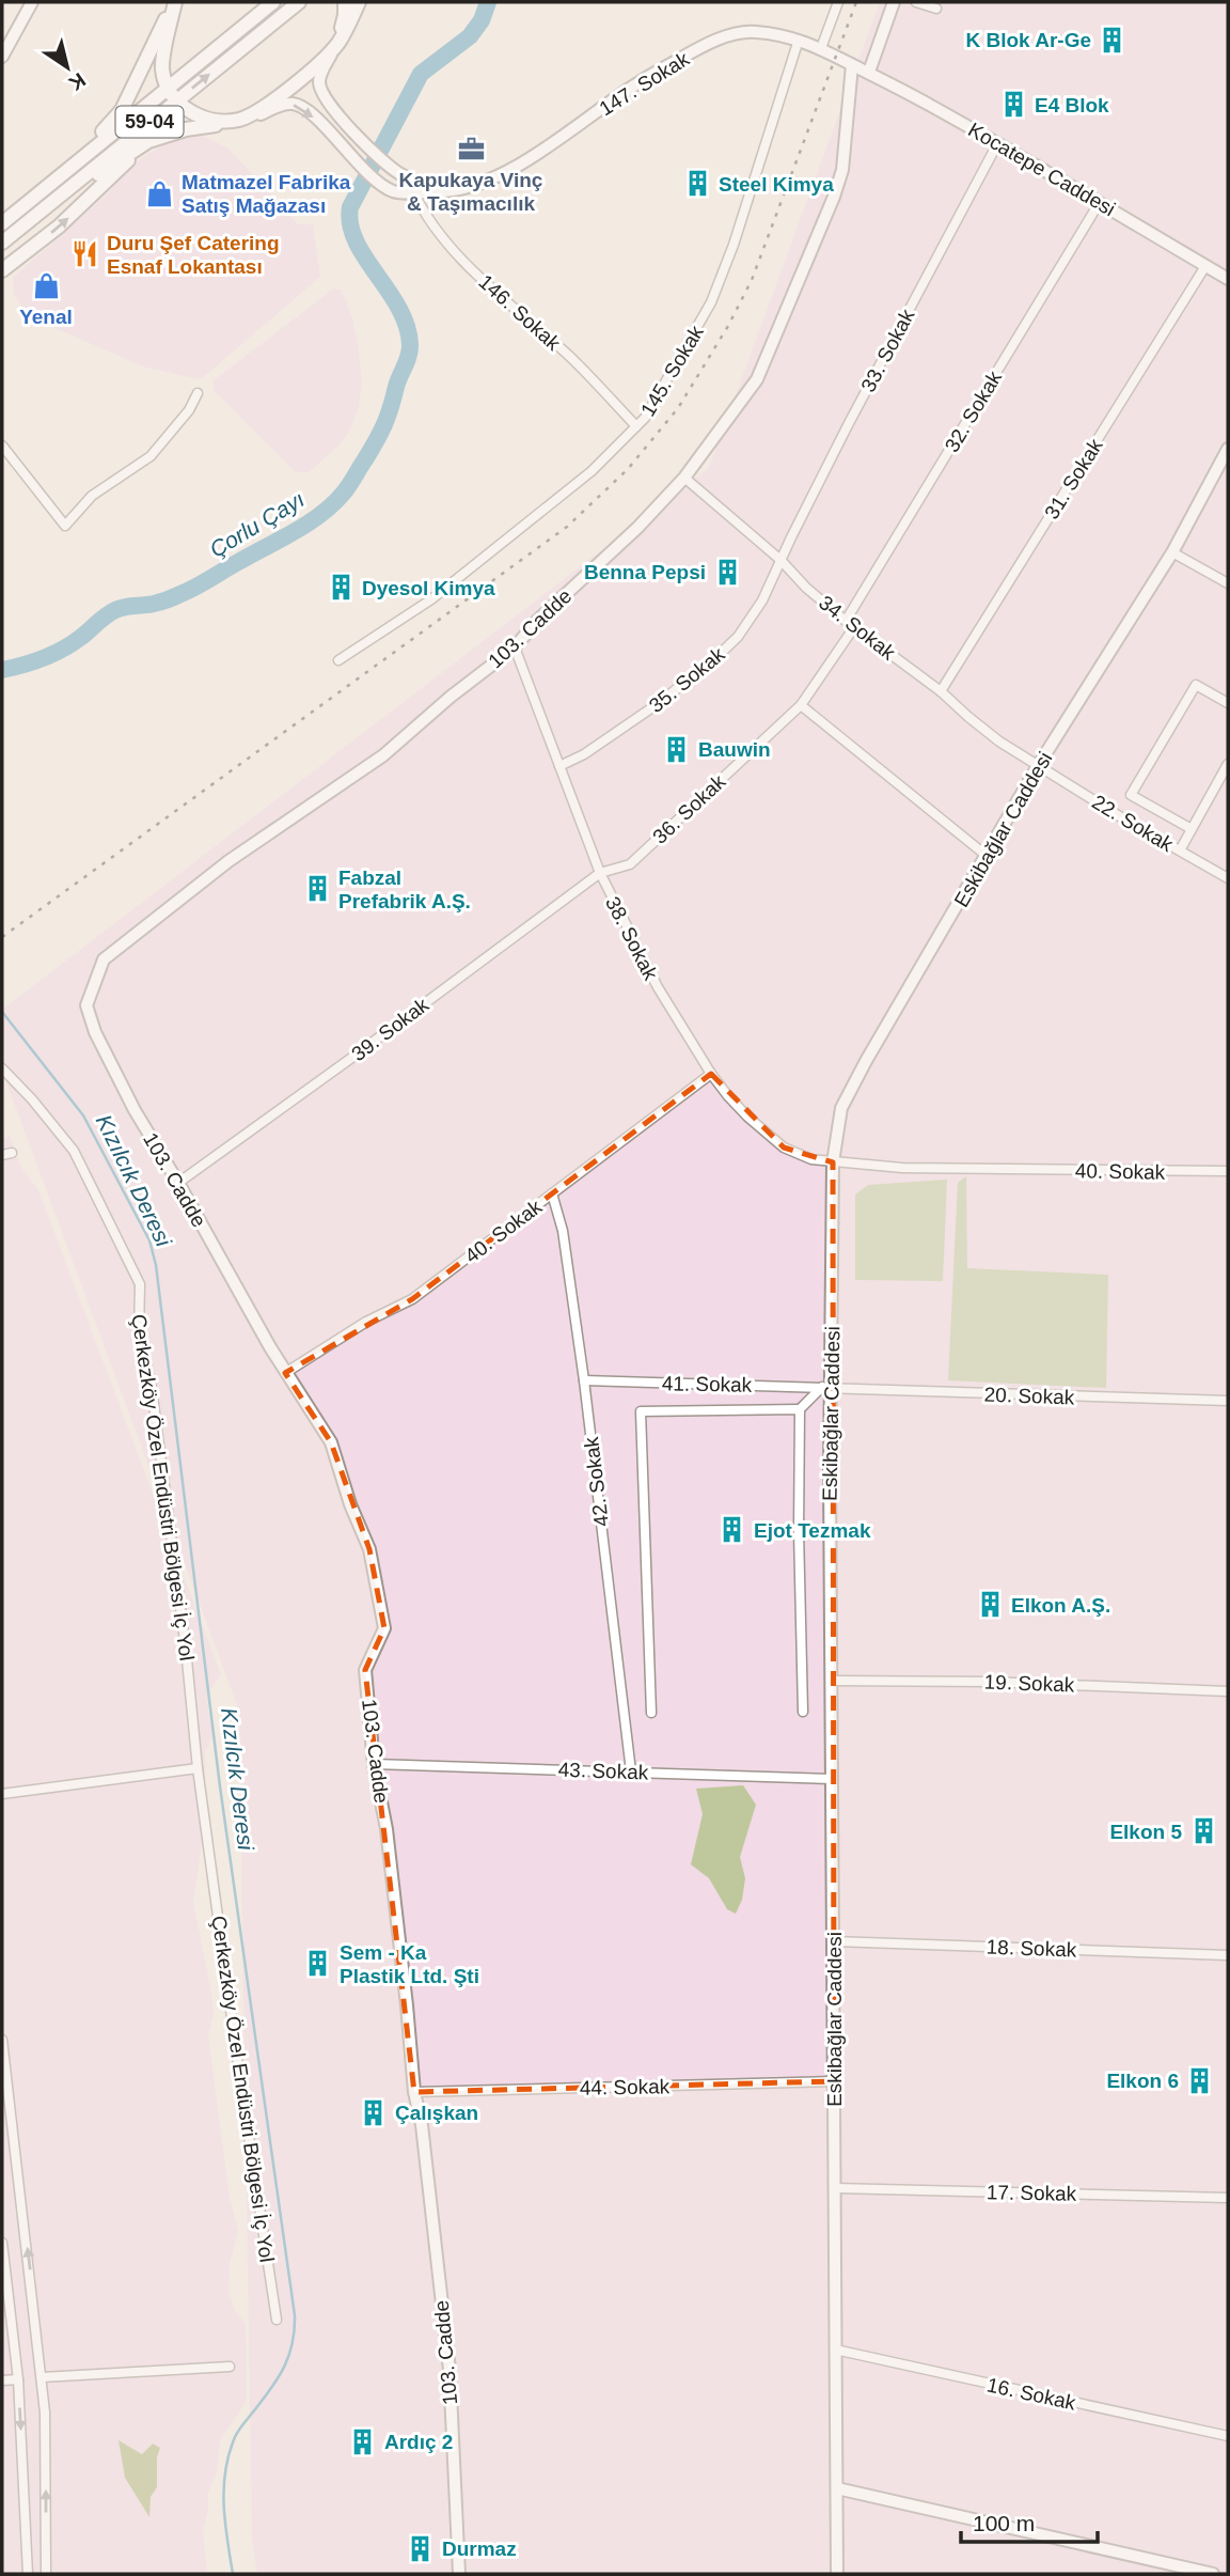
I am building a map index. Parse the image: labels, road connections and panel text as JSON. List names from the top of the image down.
{
  "streets": {
    "main road": ["59-04"],
    "street": [
      "147. Sokak",
      "Kocatepe Caddesi",
      "146. Sokak",
      "33. Sokak",
      "145. Sokak",
      "32. Sokak",
      "31. Sokak",
      "34. Sokak",
      "103. Cadde",
      "35. Sokak",
      "36. Sokak",
      "22. Sokak",
      "Eskibağlar Caddesi",
      "38. Sokak",
      "39. Sokak",
      "40. Sokak",
      "41. Sokak",
      "20. Sokak",
      "42. Sokak",
      "Çerkezköy Özel Endüstri Bölgesi İç Yol",
      "19. Sokak",
      "43. Sokak",
      "18. Sokak",
      "44. Sokak",
      "17. Sokak",
      "16. Sokak"
    ]
  },
  "crossings": [
    ["147. Sokak", "Kocatepe Caddesi"],
    ["147. Sokak", "146. Sokak"],
    ["147. Sokak", "145. Sokak"],
    ["147. Sokak", "103. Cadde"],
    ["Kocatepe Caddesi", "33. Sokak"],
    ["Kocatepe Caddesi", "32. Sokak"],
    ["Kocatepe Caddesi", "31. Sokak"],
    ["Kocatepe Caddesi", "103. Cadde"],
    ["146. Sokak", "145. Sokak"],
    ["33. Sokak", "34. Sokak"],
    ["33. Sokak", "35. Sokak"],
    ["32. Sokak", "34. Sokak"],
    ["31. Sokak", "34. Sokak"],
    ["34. Sokak", "103. Cadde"],
    ["34. Sokak", "35. Sokak"],
    ["34. Sokak", "36. Sokak"],
    ["34. Sokak", "22. Sokak"],
    ["34. Sokak", "Eskibağlar Caddesi"],
    ["103. Cadde", "38. Sokak"],
    ["103. Cadde", "39. Sokak"],
    ["103. Cadde", "40. Sokak"],
    ["103. Cadde", "43. Sokak"],
    ["103. Cadde", "44. Sokak"],
    ["35. Sokak", "38. Sokak"],
    ["36. Sokak", "38. Sokak"],
    ["36. Sokak", "39. Sokak"],
    ["22. Sokak", "Eskibağlar Caddesi"],
    ["Eskibağlar Caddesi", "38. Sokak"],
    ["Eskibağlar Caddesi", "40. Sokak"],
    ["Eskibağlar Caddesi", "41. Sokak"],
    ["Eskibağlar Caddesi", "20. Sokak"],
    ["Eskibağlar Caddesi", "19. Sokak"],
    ["Eskibağlar Caddesi", "43. Sokak"],
    ["Eskibağlar Caddesi", "18. Sokak"],
    ["Eskibağlar Caddesi", "44. Sokak"],
    ["Eskibağlar Caddesi", "17. Sokak"],
    ["Eskibağlar Caddesi", "16. Sokak"],
    ["38. Sokak", "39. Sokak"],
    ["38. Sokak", "40. Sokak"],
    ["40. Sokak", "42. Sokak"],
    ["41. Sokak", "20. Sokak"],
    ["41. Sokak", "42. Sokak"],
    ["42. Sokak", "43. Sokak"]
  ],
  "water": ["Çorlu Çayı", "Kızılcık Deresi"],
  "places": {
    "building": [
      "K Blok Ar-Ge",
      "E4 Blok",
      "Steel Kimya",
      "Benna Pepsi",
      "Dyesol Kimya",
      "Bauwin",
      "Fabzal Prefabrik A.Ş.",
      "Ejot Tezmak",
      "Elkon A.Ş.",
      "Elkon 5",
      "Sem - Ka Plastik Ltd. Şti",
      "Elkon 6",
      "Çalışkan",
      "Ardıç 2",
      "Durmaz"
    ],
    "office": ["Kapukaya Vinç & Taşımacılık"],
    "shop": ["Matmazel Fabrika Satış Mağazası", "Yenal"],
    "restaurant": ["Duru Şef Catering Esnaf Lokantası"]
  },
  "scale_bar": "100 m",
  "north": "bottom right"
}
